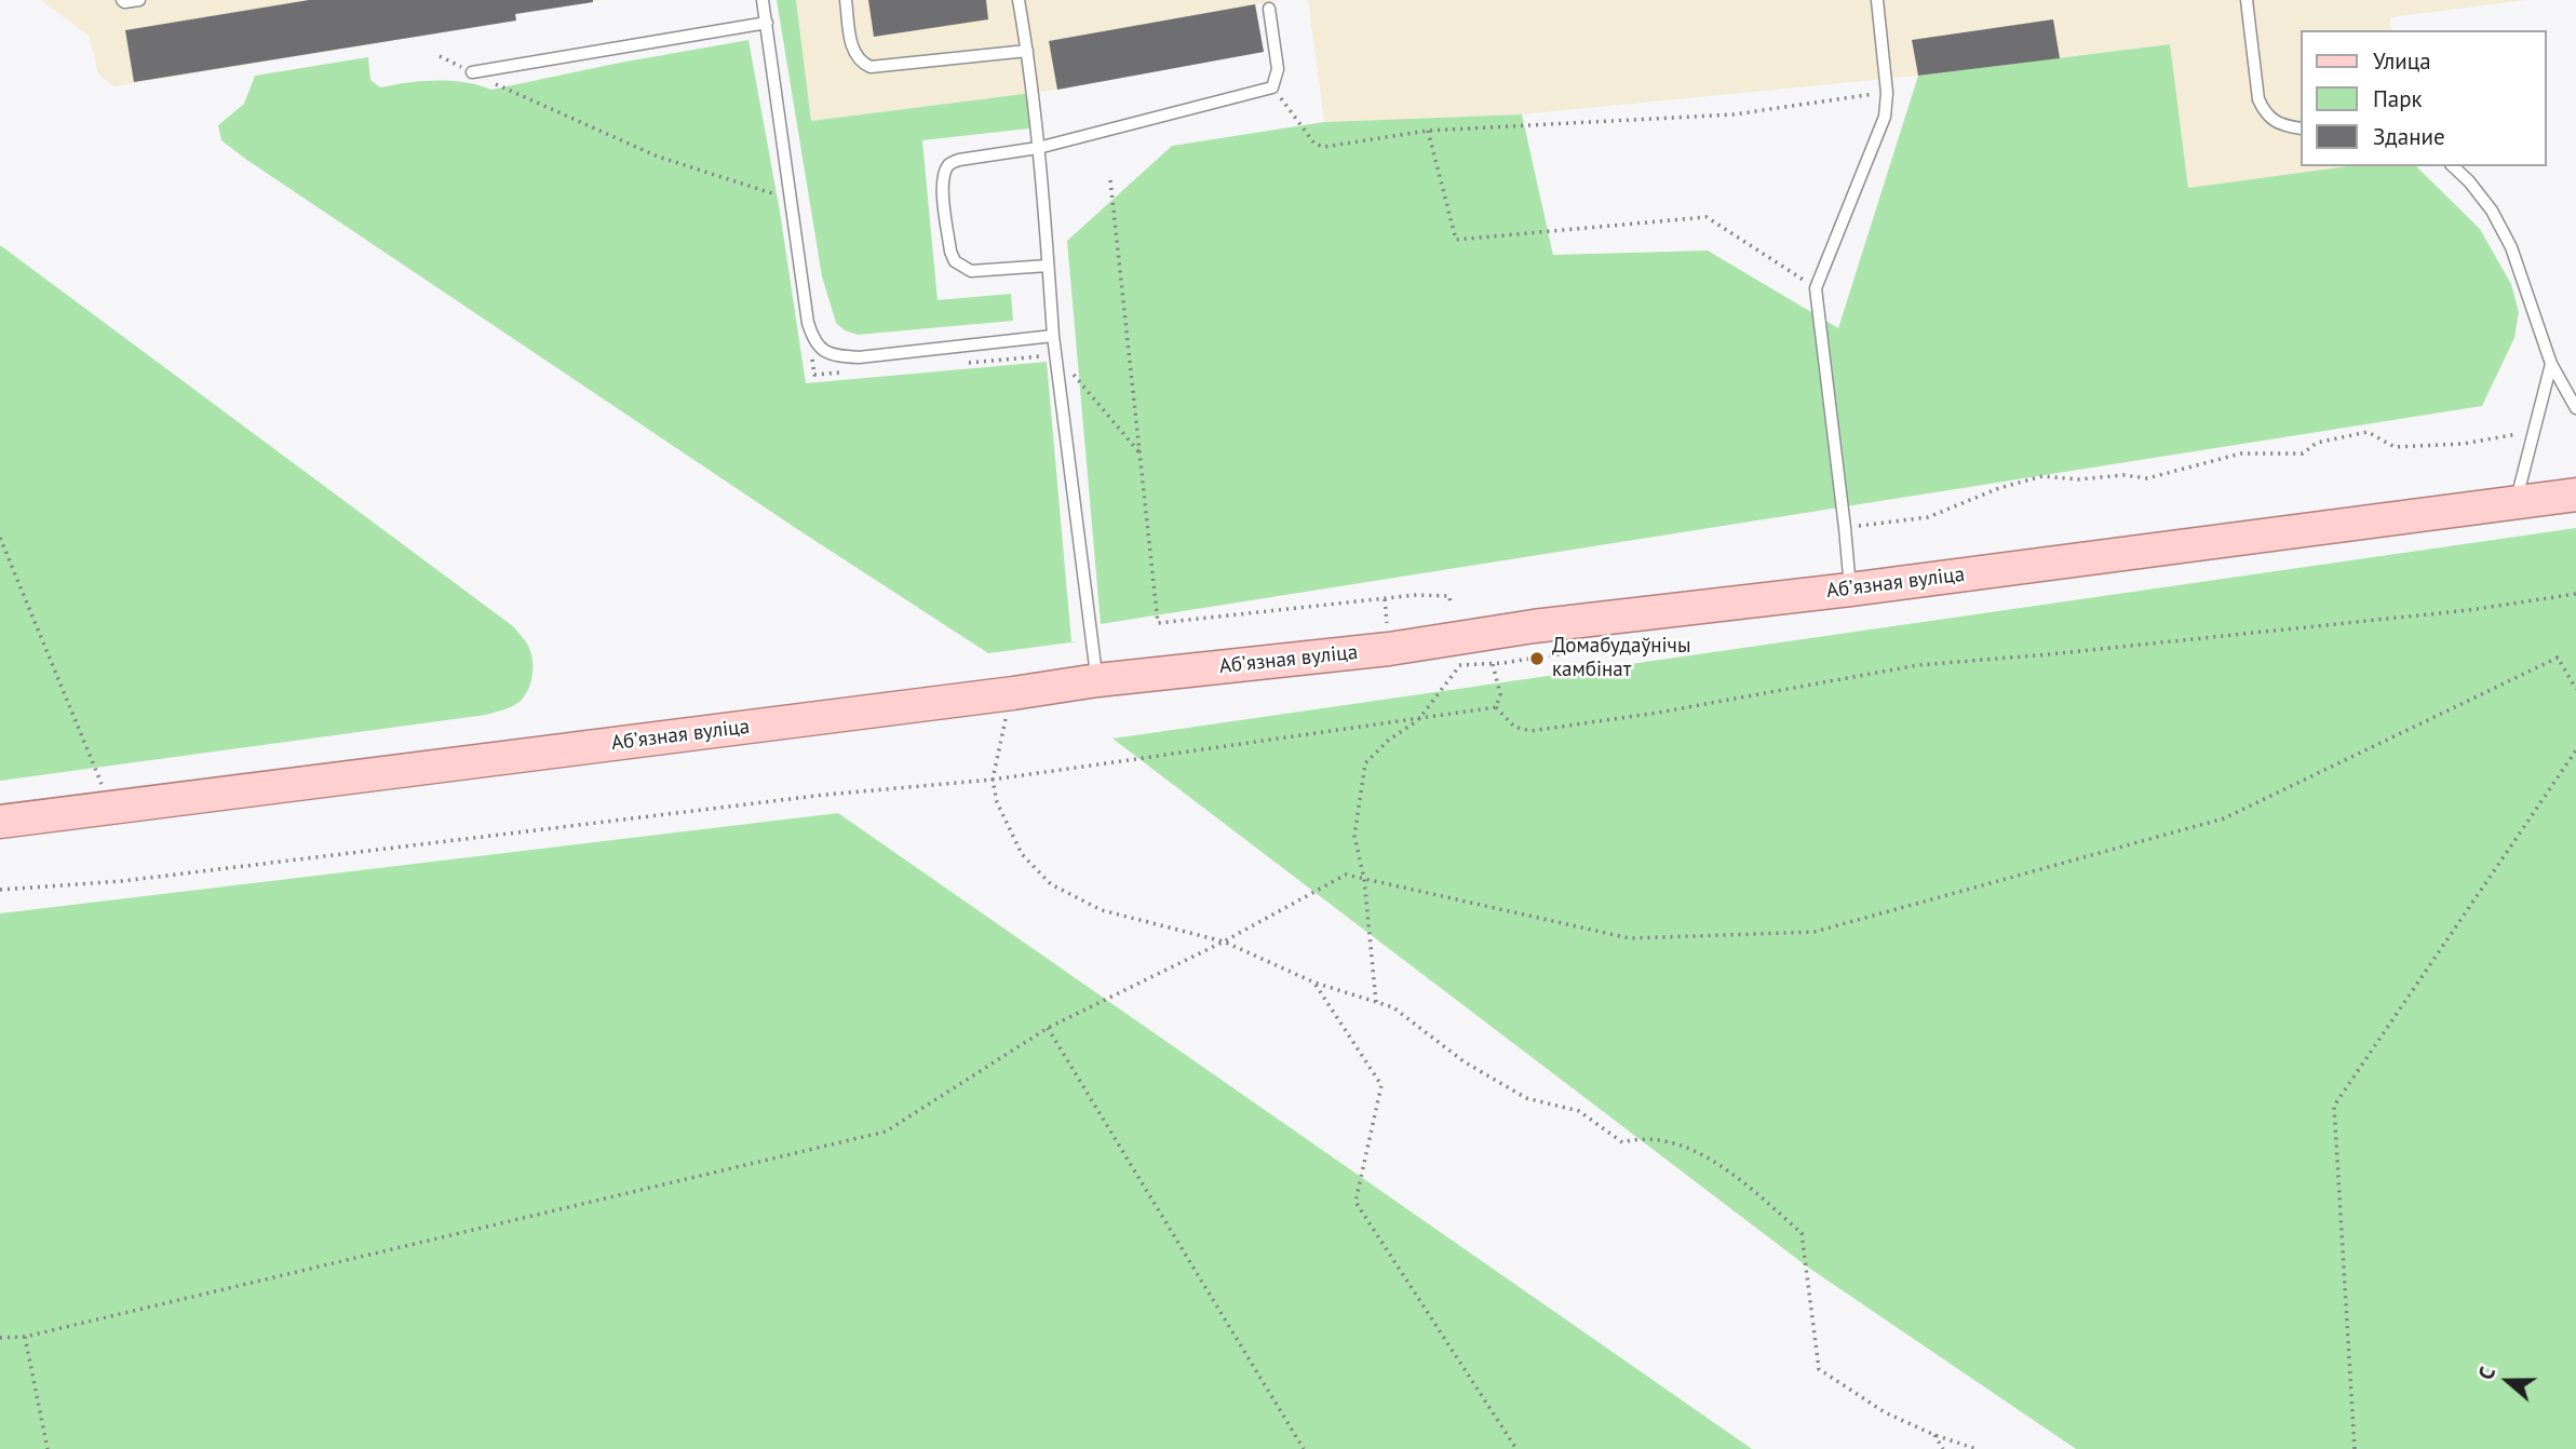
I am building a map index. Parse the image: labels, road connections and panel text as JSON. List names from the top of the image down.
{
  "streets": {
    "main road": ["Абʼязная вуліца"]
  },
  "places": ["Домабудаўнічы камбінат"],
  "legend": ["Улица", "Парк", "Здание"],
  "north": "left"
}
